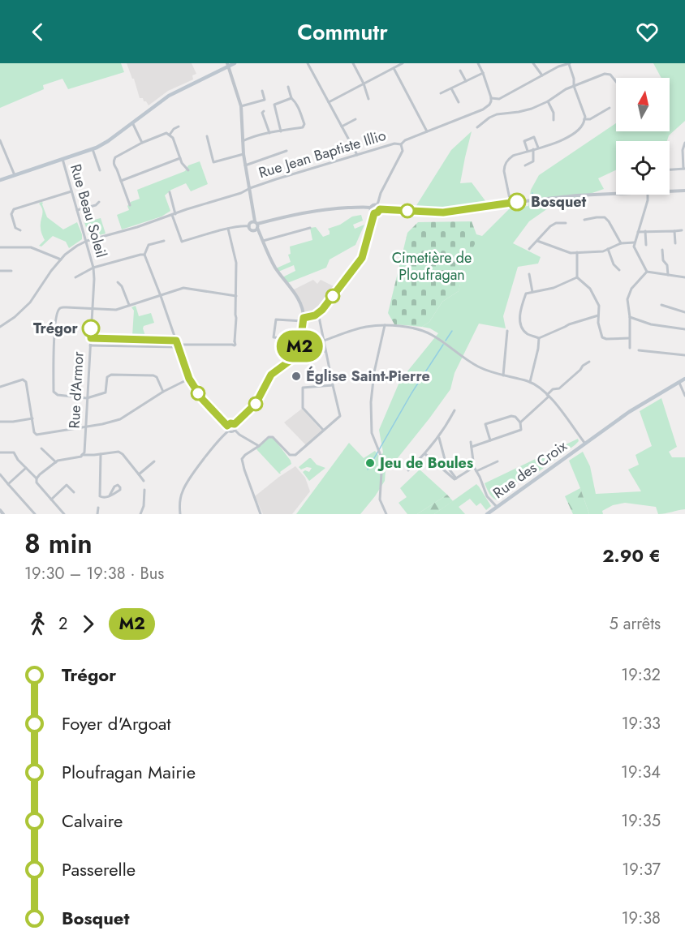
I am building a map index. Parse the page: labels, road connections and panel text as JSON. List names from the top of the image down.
{
  "streets": {
    "main road": ["Rue des Croix"],
    "street": ["Rue Jean Baptiste Illio", "Rue Beau Soleil", "Rue d'Armor"]
  },
  "crossings": [
    ["Rue Jean Baptiste Illio", "Rue Beau Soleil"],
    ["Rue Beau Soleil", "Rue d'Armor"]
  ],
  "parks": ["Cimetière de Ploufragan"],
  "places": [
    "Bosquet",
    "Trégor",
    "Église Saint-Pierre",
    "Jeu de Boules"
  ],
  "lines": ["bus line M2"],
  "north": "top",
  "page": {
    "header": "Commutr",
    "on_map": "M2",
    "heading": ["8 min", "19:30 – 19:38 · Bus", "2.90 €"],
    "legs": ["2", "M2", "5 arrêts"],
    "list": [
      {
        "name": "Trégor",
        "value": "19:32"
      },
      {
        "name": "Foyer d'Argoat",
        "value": "19:33"
      },
      {
        "name": "Ploufragan Mairie",
        "value": "19:34"
      },
      {
        "name": "Calvaire",
        "value": "19:35"
      },
      {
        "name": "Passerelle",
        "value": "19:37"
      },
      {
        "name": "Bosquet",
        "value": "19:38"
      }
    ]
  }
}
